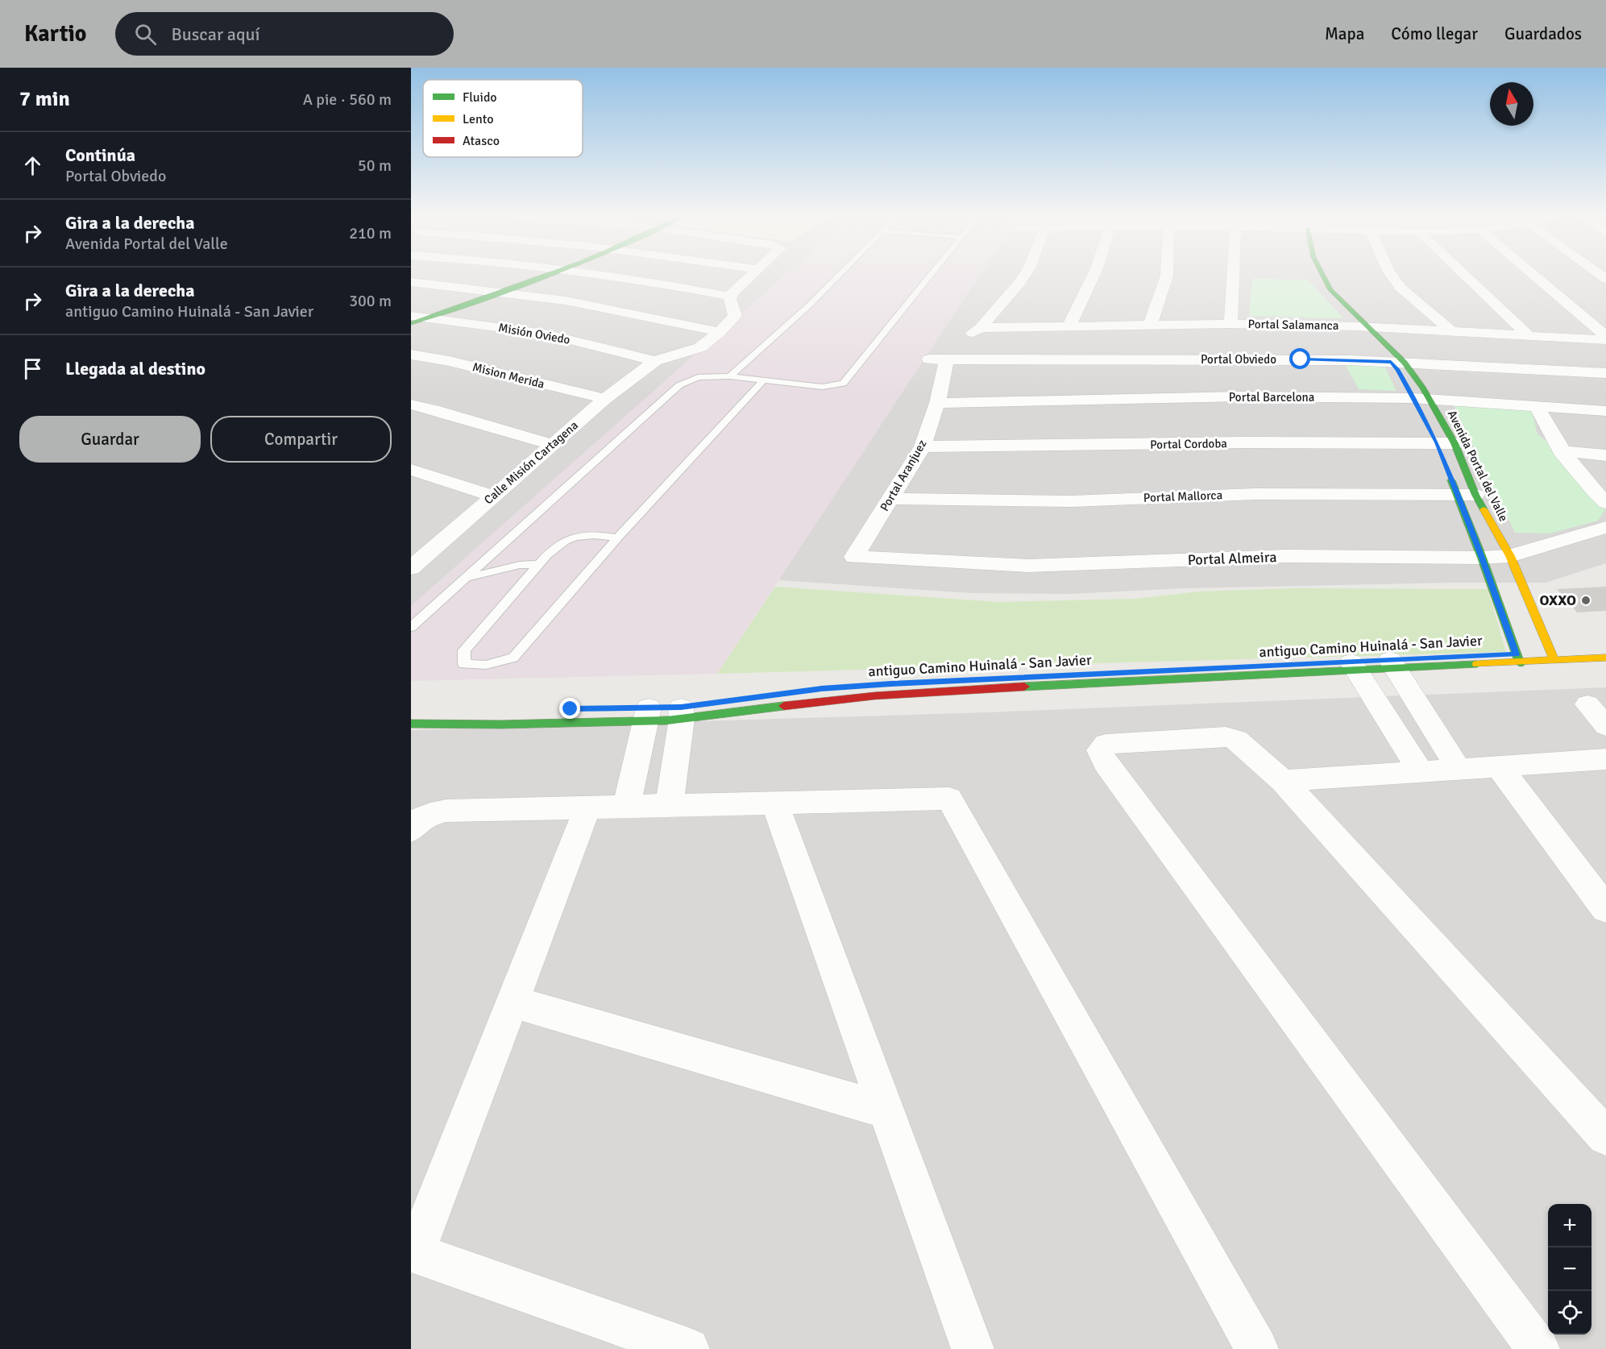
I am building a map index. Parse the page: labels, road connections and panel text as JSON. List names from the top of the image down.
{
  "streets": {
    "street": [
      "Portal Salamanca",
      "Misión Oviedo",
      "Portal Obviedo",
      "Mision Merida",
      "Portal Barcelona",
      "Portal Cordoba",
      "Calle Misión Cartagena",
      "Avenida Portal del Valle",
      "Portal Aranjuez",
      "Portal Mallorca",
      "Portal Almeira",
      "antiguo Camino Huinalá - San Javier"
    ]
  },
  "crossings": [
    ["Portal Salamanca", "Avenida Portal del Valle"],
    ["Misión Oviedo", "Calle Misión Cartagena"],
    ["Portal Obviedo", "Avenida Portal del Valle"],
    ["Portal Obviedo", "Portal Aranjuez"],
    ["Mision Merida", "Calle Misión Cartagena"],
    ["Portal Barcelona", "Avenida Portal del Valle"],
    ["Portal Barcelona", "Portal Aranjuez"],
    ["Portal Cordoba", "Avenida Portal del Valle"],
    ["Portal Cordoba", "Portal Aranjuez"],
    ["Avenida Portal del Valle", "Portal Mallorca"],
    ["Avenida Portal del Valle", "Portal Almeira"],
    ["Portal Aranjuez", "Portal Mallorca"],
    ["Portal Aranjuez", "Portal Almeira"]
  ],
  "places": ["OXXO"],
  "legend": ["Fluido", "Lento", "Atasco"],
  "north": "top",
  "page": {
    "header": "Kartio",
    "search": "Buscar aquí",
    "nav": ["Mapa", "Cómo llegar", "Guardados"],
    "heading": ["7 min", "A pie · 560 m"],
    "list": [
      ["Continúa", "Portal Obviedo", "50 m"],
      ["Gira a la derecha", "Avenida Portal del Valle", "210 m"],
      ["Gira a la derecha", "antiguo Camino Huinalá - San Javier", "300 m"],
      "Llegada al destino"
    ],
    "buttons": ["Guardar", "Compartir"],
    "map_buttons": ["+", "−"]
  }
}
